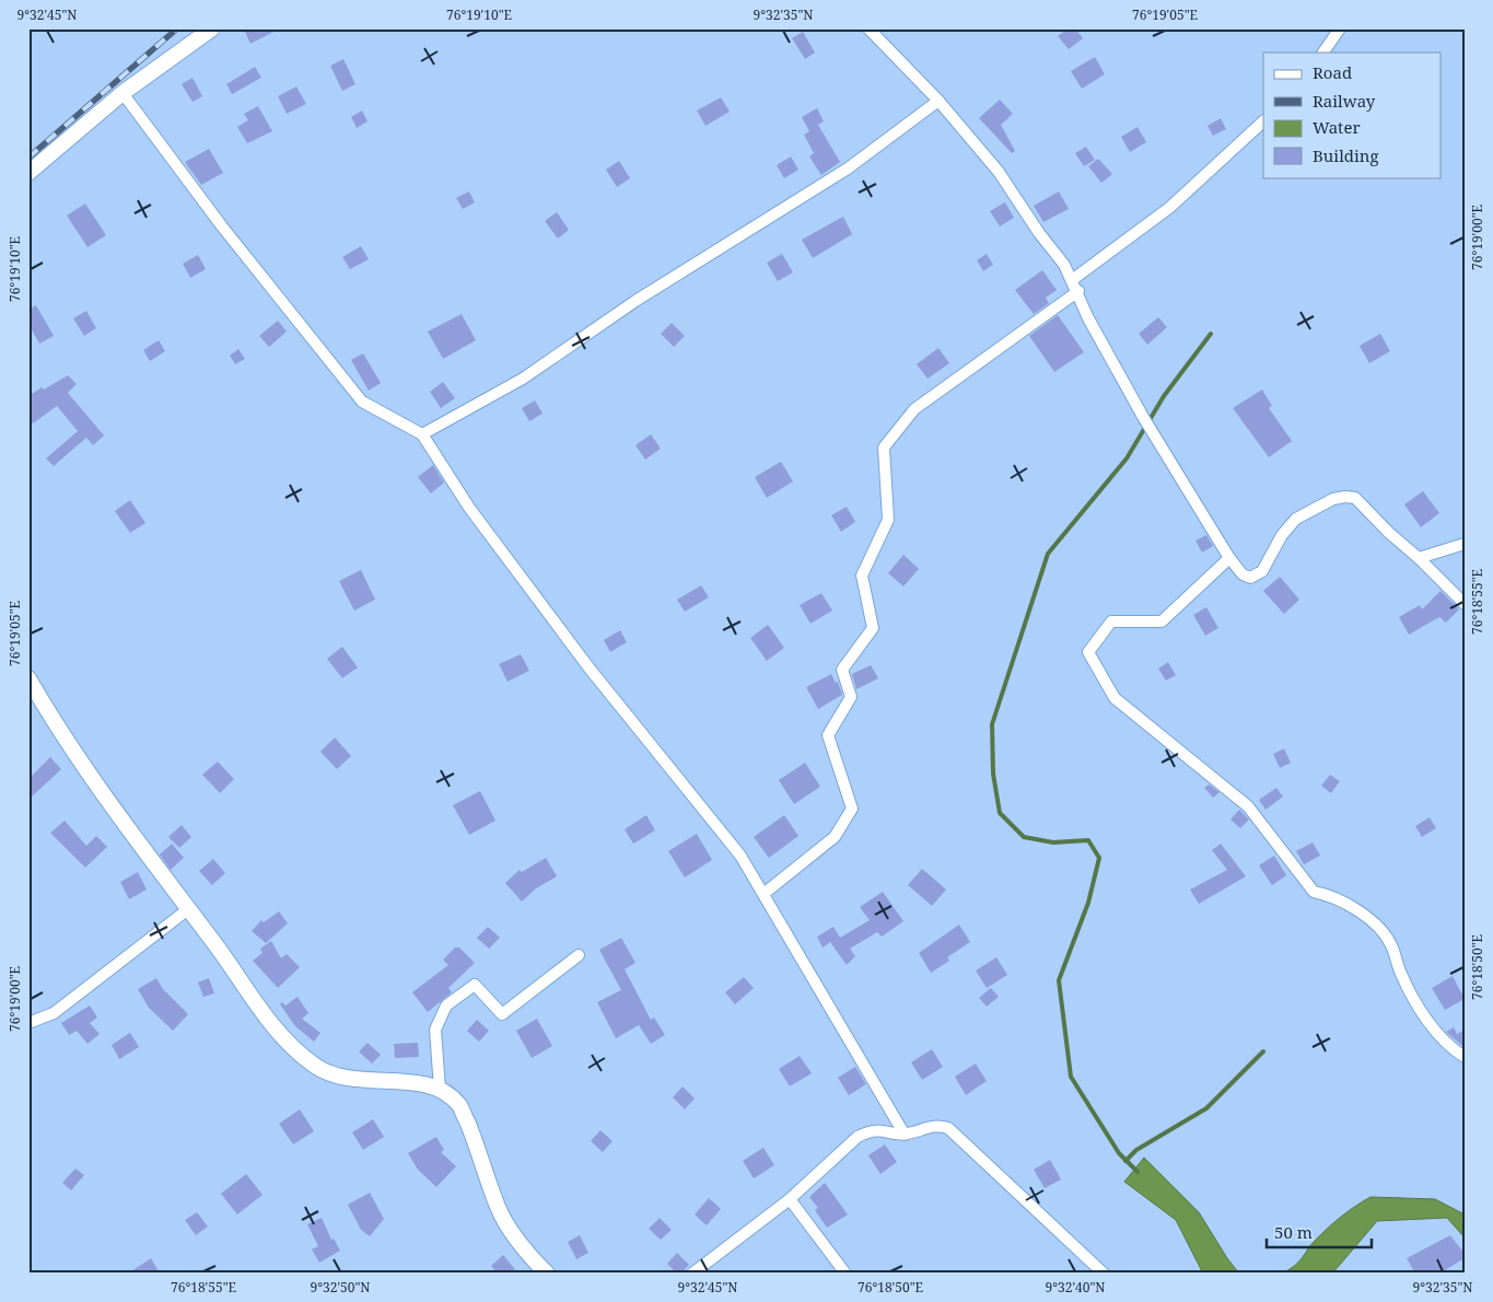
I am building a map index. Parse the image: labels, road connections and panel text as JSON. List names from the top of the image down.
{
  "legend": [
    "Road",
    "Railway",
    "Water",
    "Building"
  ],
  "scale_bar": "50 m",
  "coordinates": [
    "9°32'45\"N",
    "76°19'10\"E",
    "9°32'35\"N",
    "76°19'05\"E",
    "76°19'00\"E",
    "76°18'55\"E",
    "76°18'50\"E",
    "9°32'50\"N",
    "9°32'40\"N"
  ]
}
